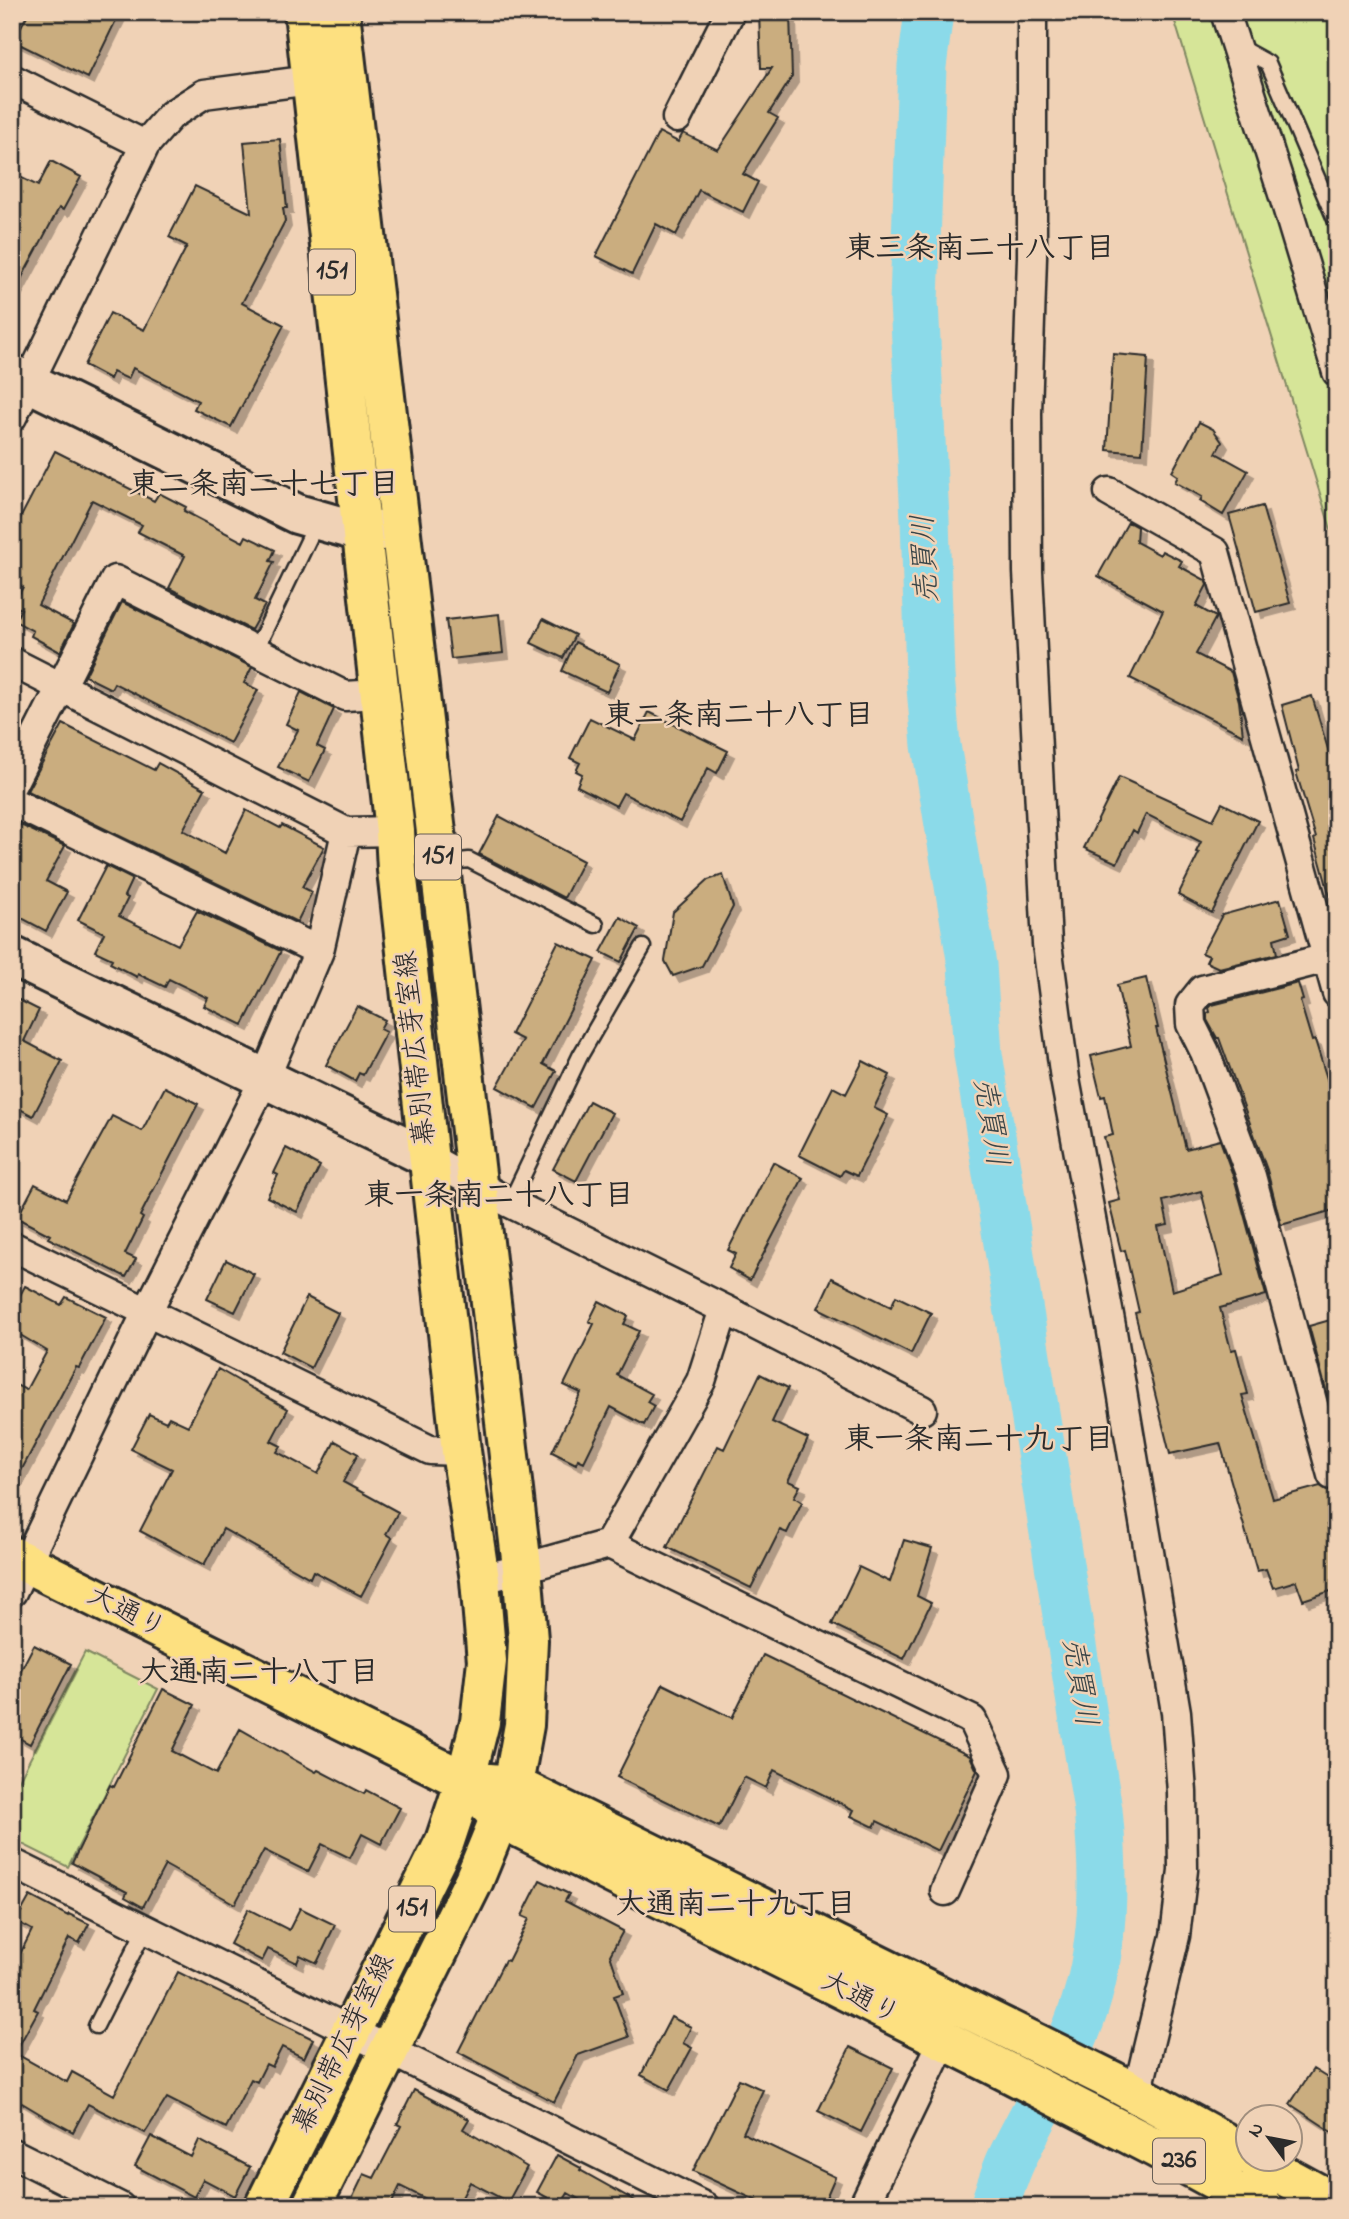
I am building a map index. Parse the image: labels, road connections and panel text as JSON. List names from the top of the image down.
{
  "streets": {
    "main road": [
      "151",
      "幕別帯広芽室線",
      "大通り",
      "236"
    ]
  },
  "crossings": [
    ["幕別帯広芽室線", "大通り"]
  ],
  "districts": [
    "東三条南二十八丁目",
    "東二条南二十七丁目",
    "東二条南二十八丁目",
    "東一条南二十八丁目",
    "東一条南二十九丁目",
    "大通南二十八丁目",
    "大通南二十九丁目"
  ],
  "water": ["売買川"],
  "north": "top left"
}
